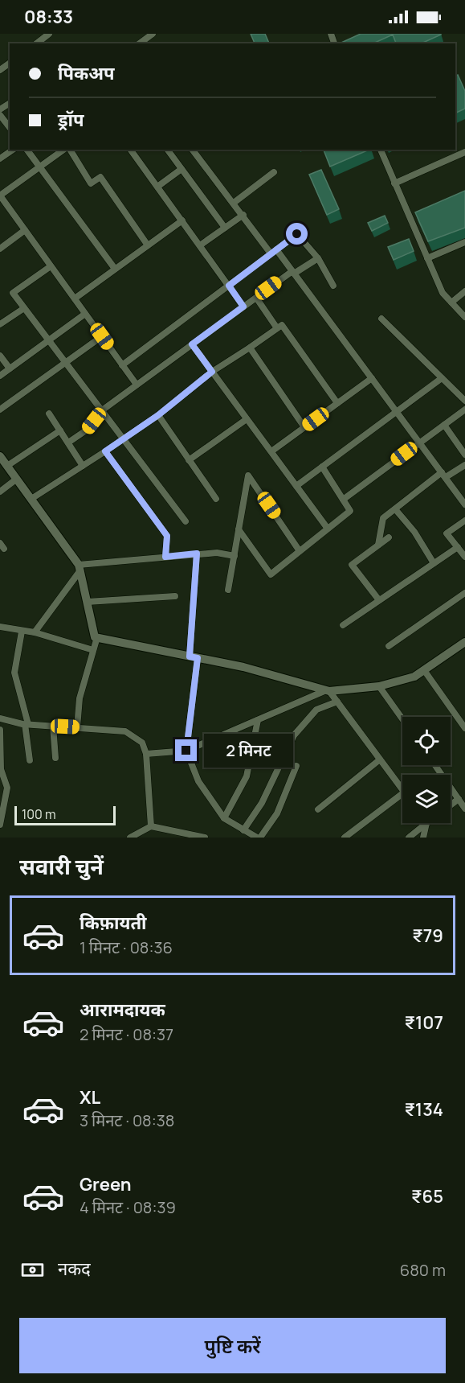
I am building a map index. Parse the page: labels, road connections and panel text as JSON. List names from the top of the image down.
{
  "scale_bar": "100 m",
  "page": {
    "status": "08:33",
    "banner": ["पिकअप", "ड्रॉप"],
    "bubble": "2 मिनट",
    "scale": "100 m",
    "heading": "सवारी चुनें",
    "list": [
      {
        "name": "किफ़ायती",
        "note": "1 मिनट · 08:36",
        "value": "₹79"
      },
      {
        "name": "आरामदायक",
        "note": "2 मिनट · 08:37",
        "value": "₹107"
      },
      {
        "name": "XL",
        "note": "3 मिनट · 08:38",
        "value": "₹134"
      },
      {
        "name": "Green",
        "note": "4 मिनट · 08:39",
        "value": "₹65"
      }
    ],
    "pay": ["नकद", "680 m"],
    "buttons": "पुष्टि करें"
  }
}
